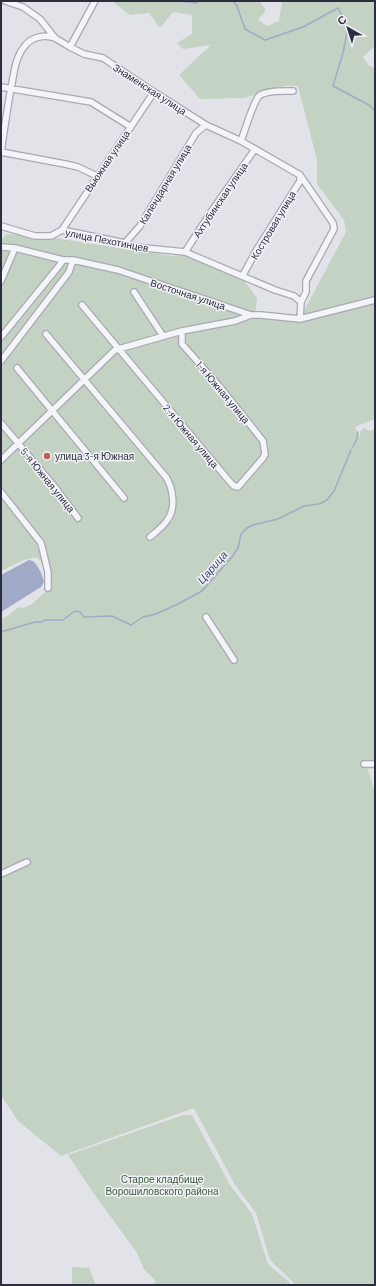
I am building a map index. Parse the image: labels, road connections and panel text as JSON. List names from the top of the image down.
{
  "streets": {
    "street": [
      "Знаменская улица",
      "Вьюжная улица",
      "Календарная улица",
      "Ахтубинская улица",
      "Костровая улица",
      "улица Пехотинцев",
      "Восточная улица",
      "1-я Южная улица",
      "2-я Южная улица",
      "5-я Южная улица"
    ]
  },
  "crossings": [
    ["Знаменская улица", "Вьюжная улица"],
    ["Знаменская улица", "Календарная улица"],
    ["Знаменская улица", "Ахтубинская улица"],
    ["Знаменская улица", "Костровая улица"],
    ["Вьюжная улица", "улица Пехотинцев"],
    ["Календарная улица", "улица Пехотинцев"],
    ["Ахтубинская улица", "улица Пехотинцев"],
    ["Костровая улица", "улица Пехотинцев"],
    ["1-я Южная улица", "2-я Южная улица"]
  ],
  "water": ["Царица"],
  "parks": ["Старое кладбище Ворошиловского района"],
  "places": ["улица 3-я Южная"],
  "north": "top left"
}
